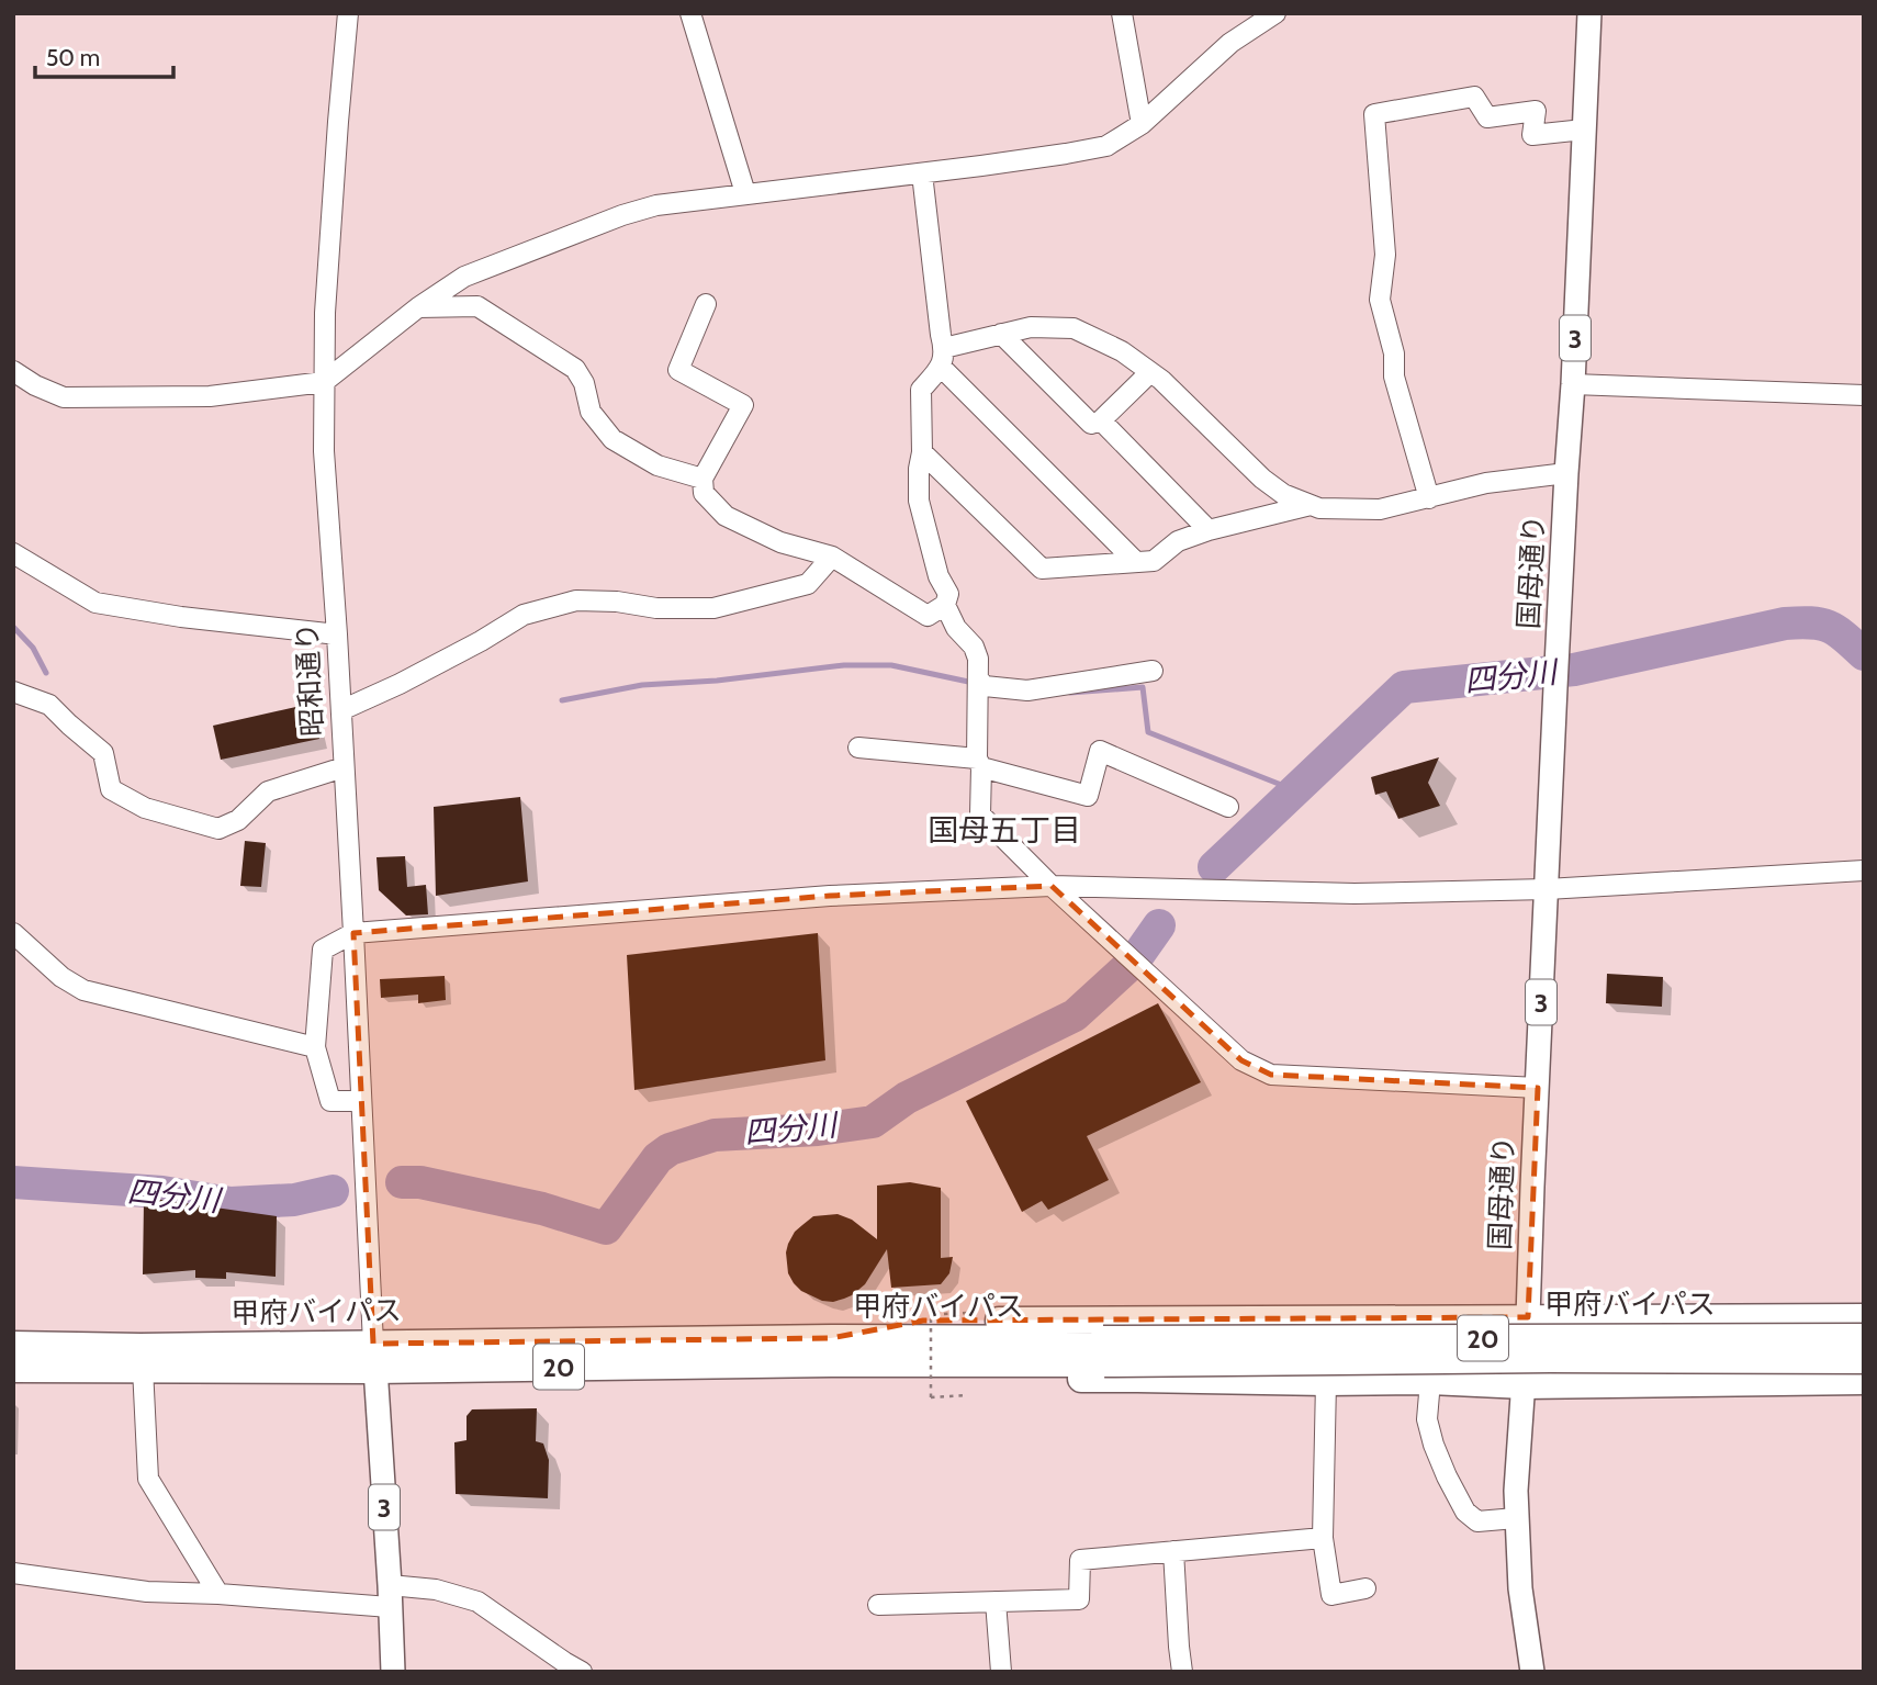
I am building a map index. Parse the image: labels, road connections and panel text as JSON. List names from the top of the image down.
{
  "streets": {
    "highway": ["甲府バイパス", "20"],
    "main road": ["3", "国母通り"],
    "street": ["昭和通り"]
  },
  "crossings": [
    ["3", "国母通り"],
    ["3", "昭和通り"],
    ["3", "甲府バイパス"],
    ["昭和通り", "甲府バイパス"]
  ],
  "districts": ["国母五丁目"],
  "water": ["四分川"],
  "scale_bar": "50 m"
}
